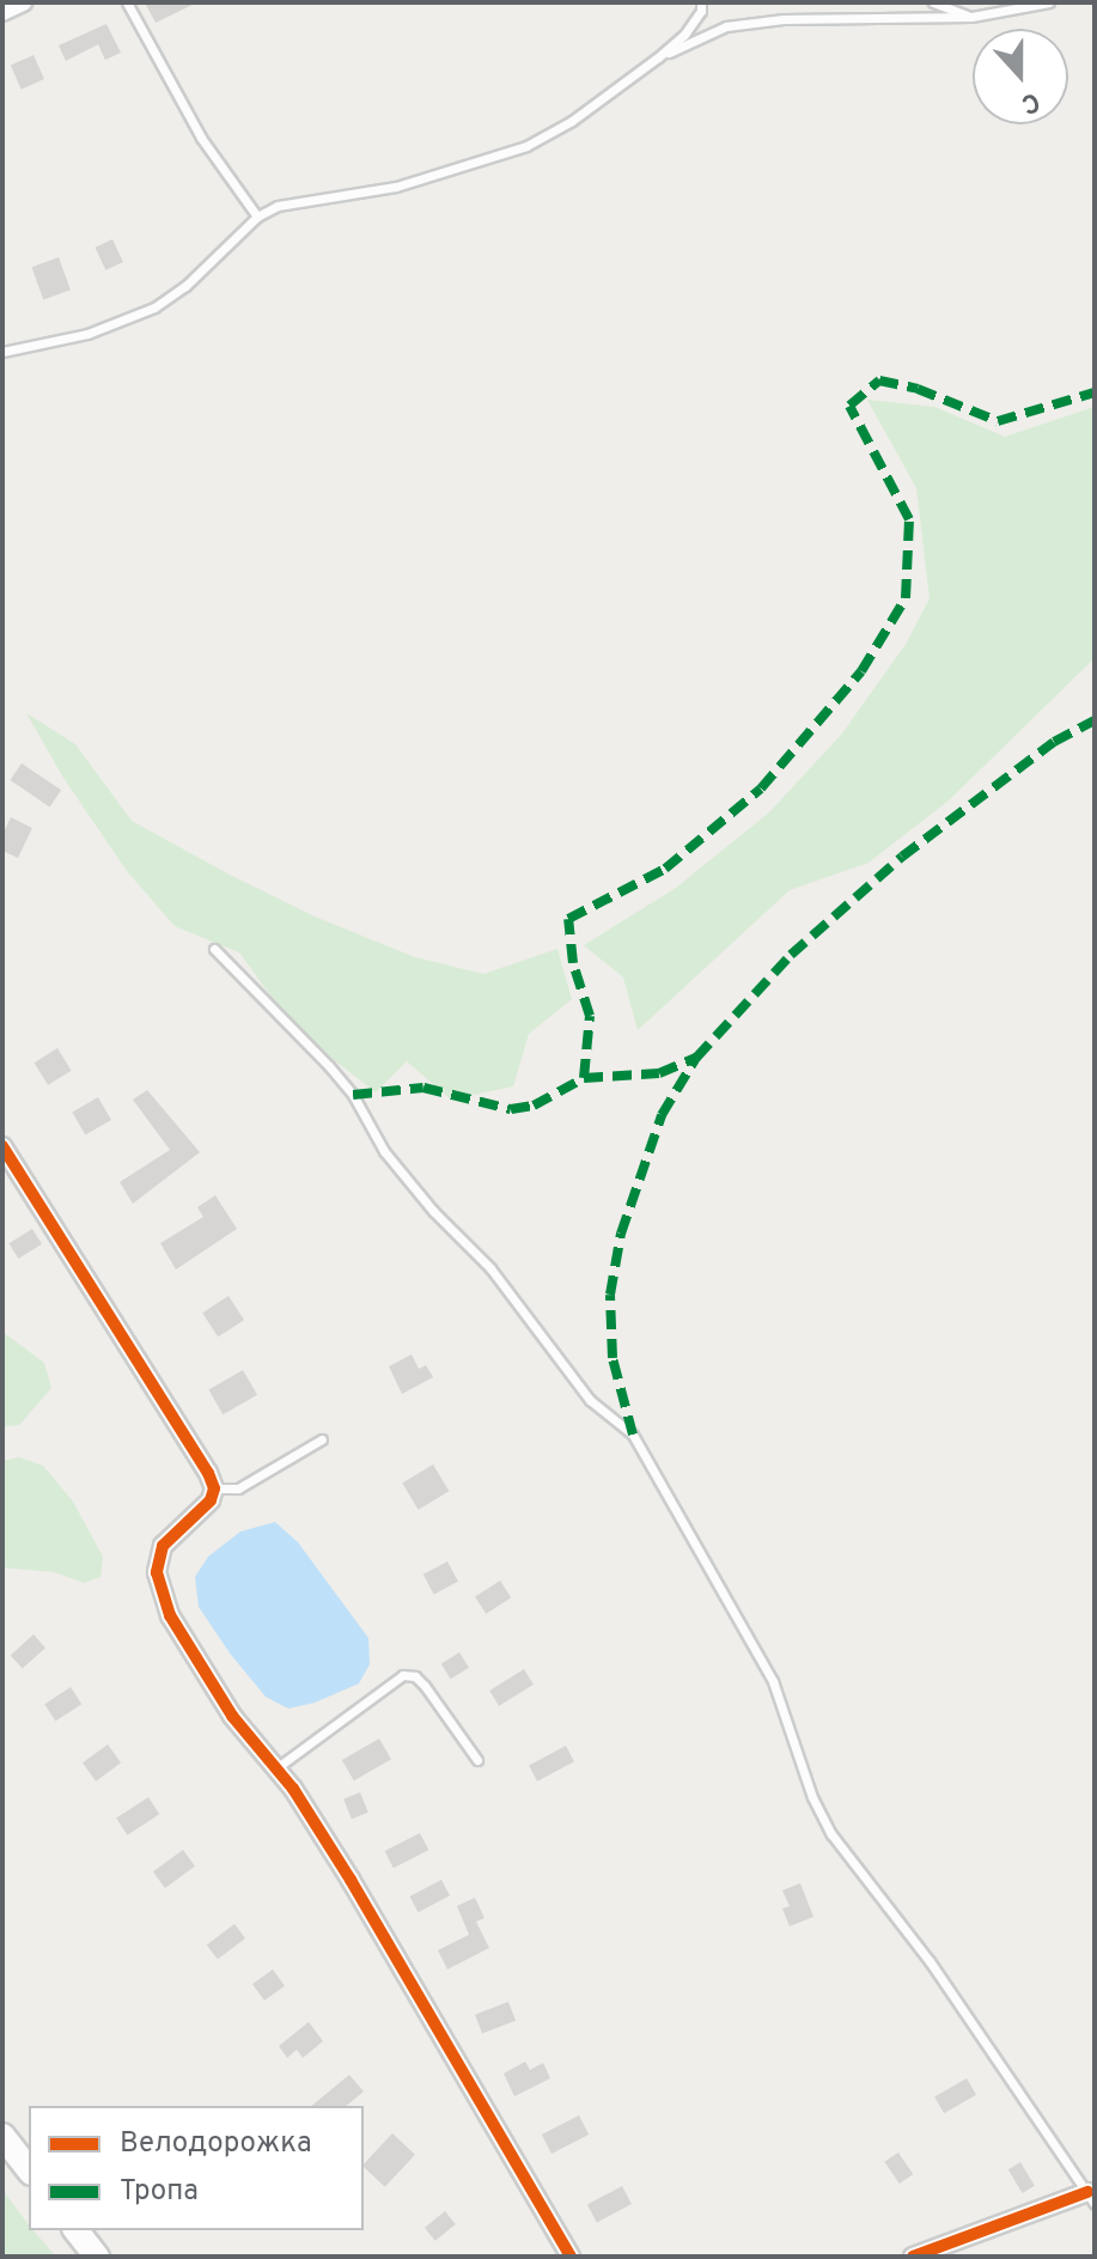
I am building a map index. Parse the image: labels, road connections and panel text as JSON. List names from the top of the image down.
{
  "legend": ["Велодорожка", "Тропа"],
  "north": "bottom"
}
